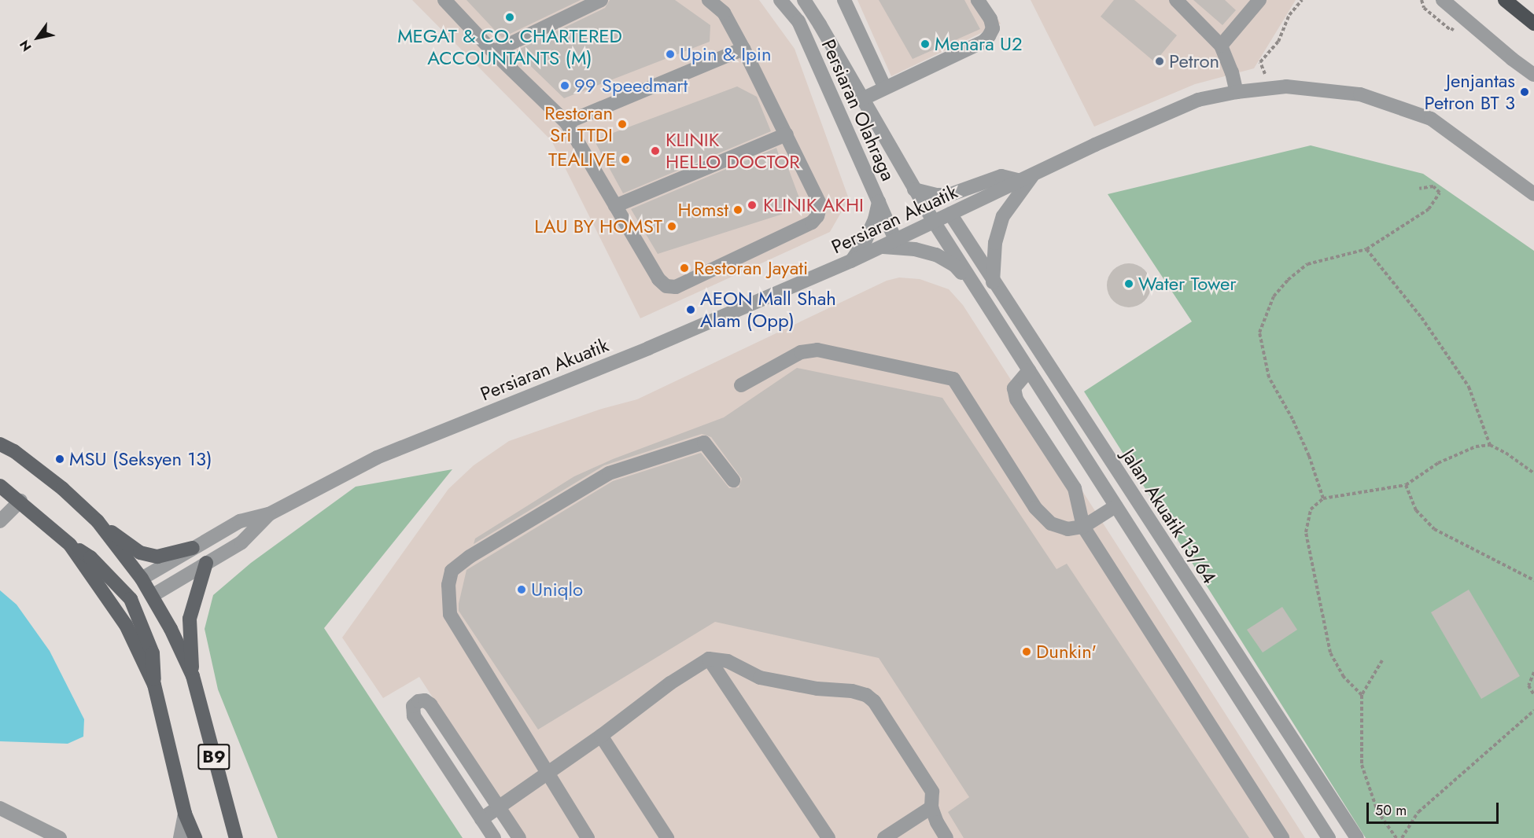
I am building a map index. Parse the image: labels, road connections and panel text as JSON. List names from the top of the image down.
{
  "streets": {
    "main road": ["B9"],
    "street": ["Persiaran Olahraga", "Persiaran Akuatik", "Jalan Akuatik 13/64"]
  },
  "crossings": [
    ["Persiaran Olahraga", "Persiaran Akuatik"],
    ["Persiaran Olahraga", "Jalan Akuatik 13/64"],
    ["Persiaran Akuatik", "Jalan Akuatik 13/64"],
    ["Persiaran Akuatik", "B9"]
  ],
  "places": [
    "MEGAT & CO. CHARTERED ACCOUNTANTS (M)",
    "Menara U2",
    "Upin & Ipin",
    "Petron",
    "99 Speedmart",
    "Jenjantas Petron BT 3",
    "Restoran Sri TTDI",
    "KLINIK HELLO DOCTOR",
    "TEALIVE",
    "KLINIK AKHI",
    "Homst",
    "LAU BY HOMST",
    "Restoran Jayati",
    "Water Tower",
    "AEON Mall Shah Alam (Opp)",
    "MSU (Seksyen 13)",
    "Uniqlo",
    "Dunkin'"
  ],
  "scale_bar": "50 m",
  "north": "bottom left"
}
